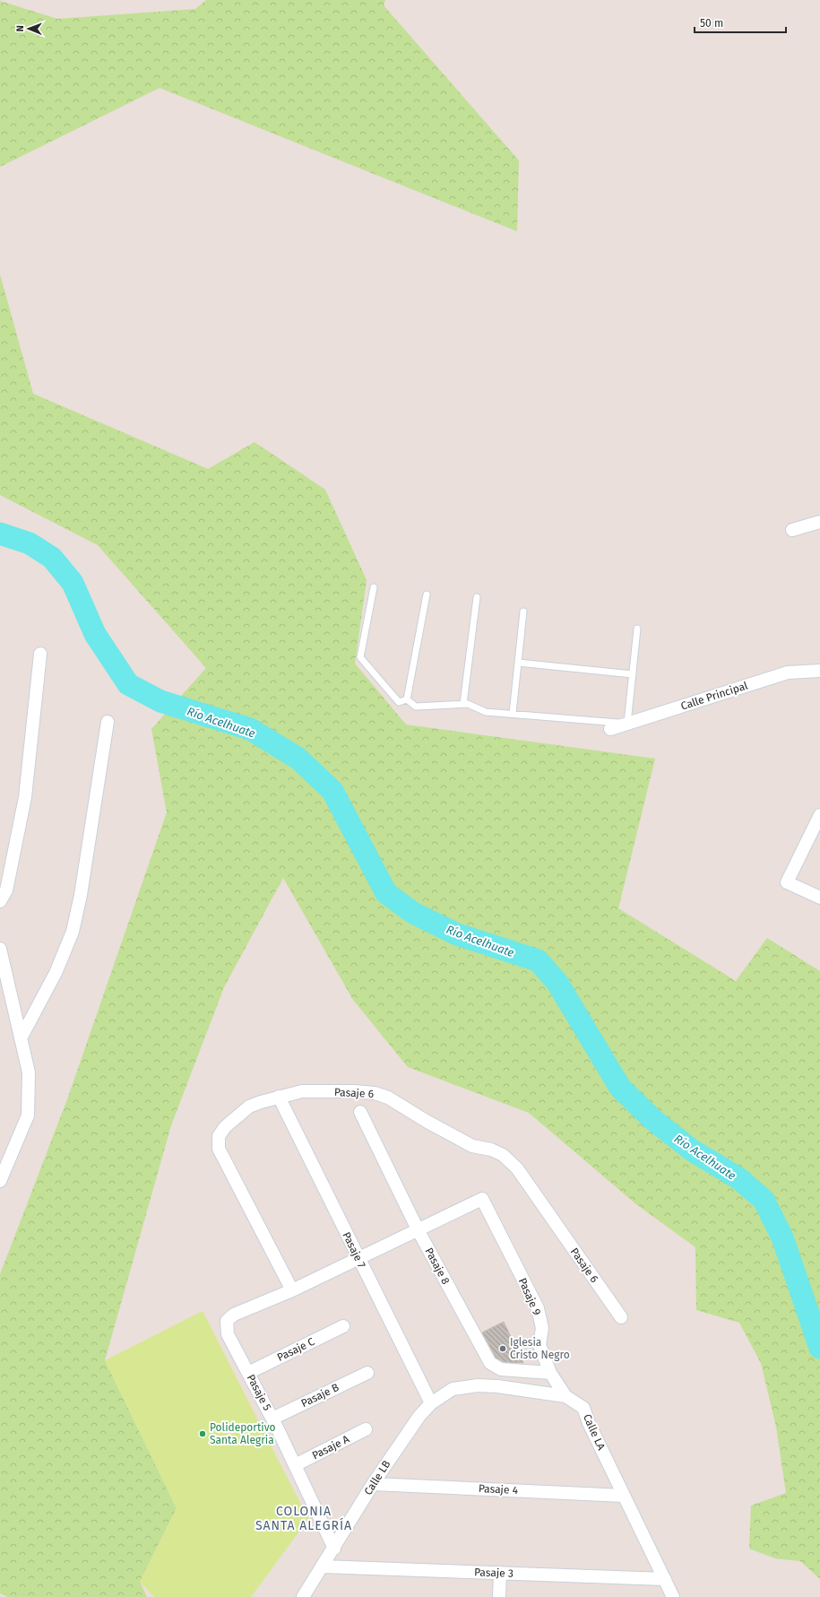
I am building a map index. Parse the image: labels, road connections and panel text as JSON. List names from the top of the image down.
{
  "streets": {
    "street": [
      "Calle Principal",
      "Pasaje 6",
      "Pasaje 7",
      "Pasaje 8",
      "Pasaje 9",
      "Pasaje C",
      "Pasaje 5",
      "Pasaje B",
      "Calle LA",
      "Pasaje A",
      "Calle LB",
      "Pasaje 4",
      "Pasaje 3"
    ]
  },
  "crossings": [
    ["Pasaje 6", "Pasaje 7"],
    ["Pasaje 6", "Pasaje 5"],
    ["Pasaje 7", "Calle LA"],
    ["Pasaje 8", "Pasaje 9"],
    ["Pasaje 9", "Calle LA"],
    ["Pasaje C", "Pasaje 5"],
    ["Pasaje 5", "Pasaje B"],
    ["Pasaje 5", "Pasaje A"],
    ["Pasaje 5", "Calle LB"],
    ["Calle LA", "Calle LB"],
    ["Calle LA", "Pasaje 4"],
    ["Calle LA", "Pasaje 3"],
    ["Calle LB", "Pasaje 4"],
    ["Calle LB", "Pasaje 3"]
  ],
  "districts": ["COLONIA SANTA ALEGRÍA"],
  "water": ["Río Acelhuate"],
  "places": ["Iglesia Cristo Negro", "Polideportivo Santa Alegria"],
  "scale_bar": "50 m",
  "north": "left"
}
